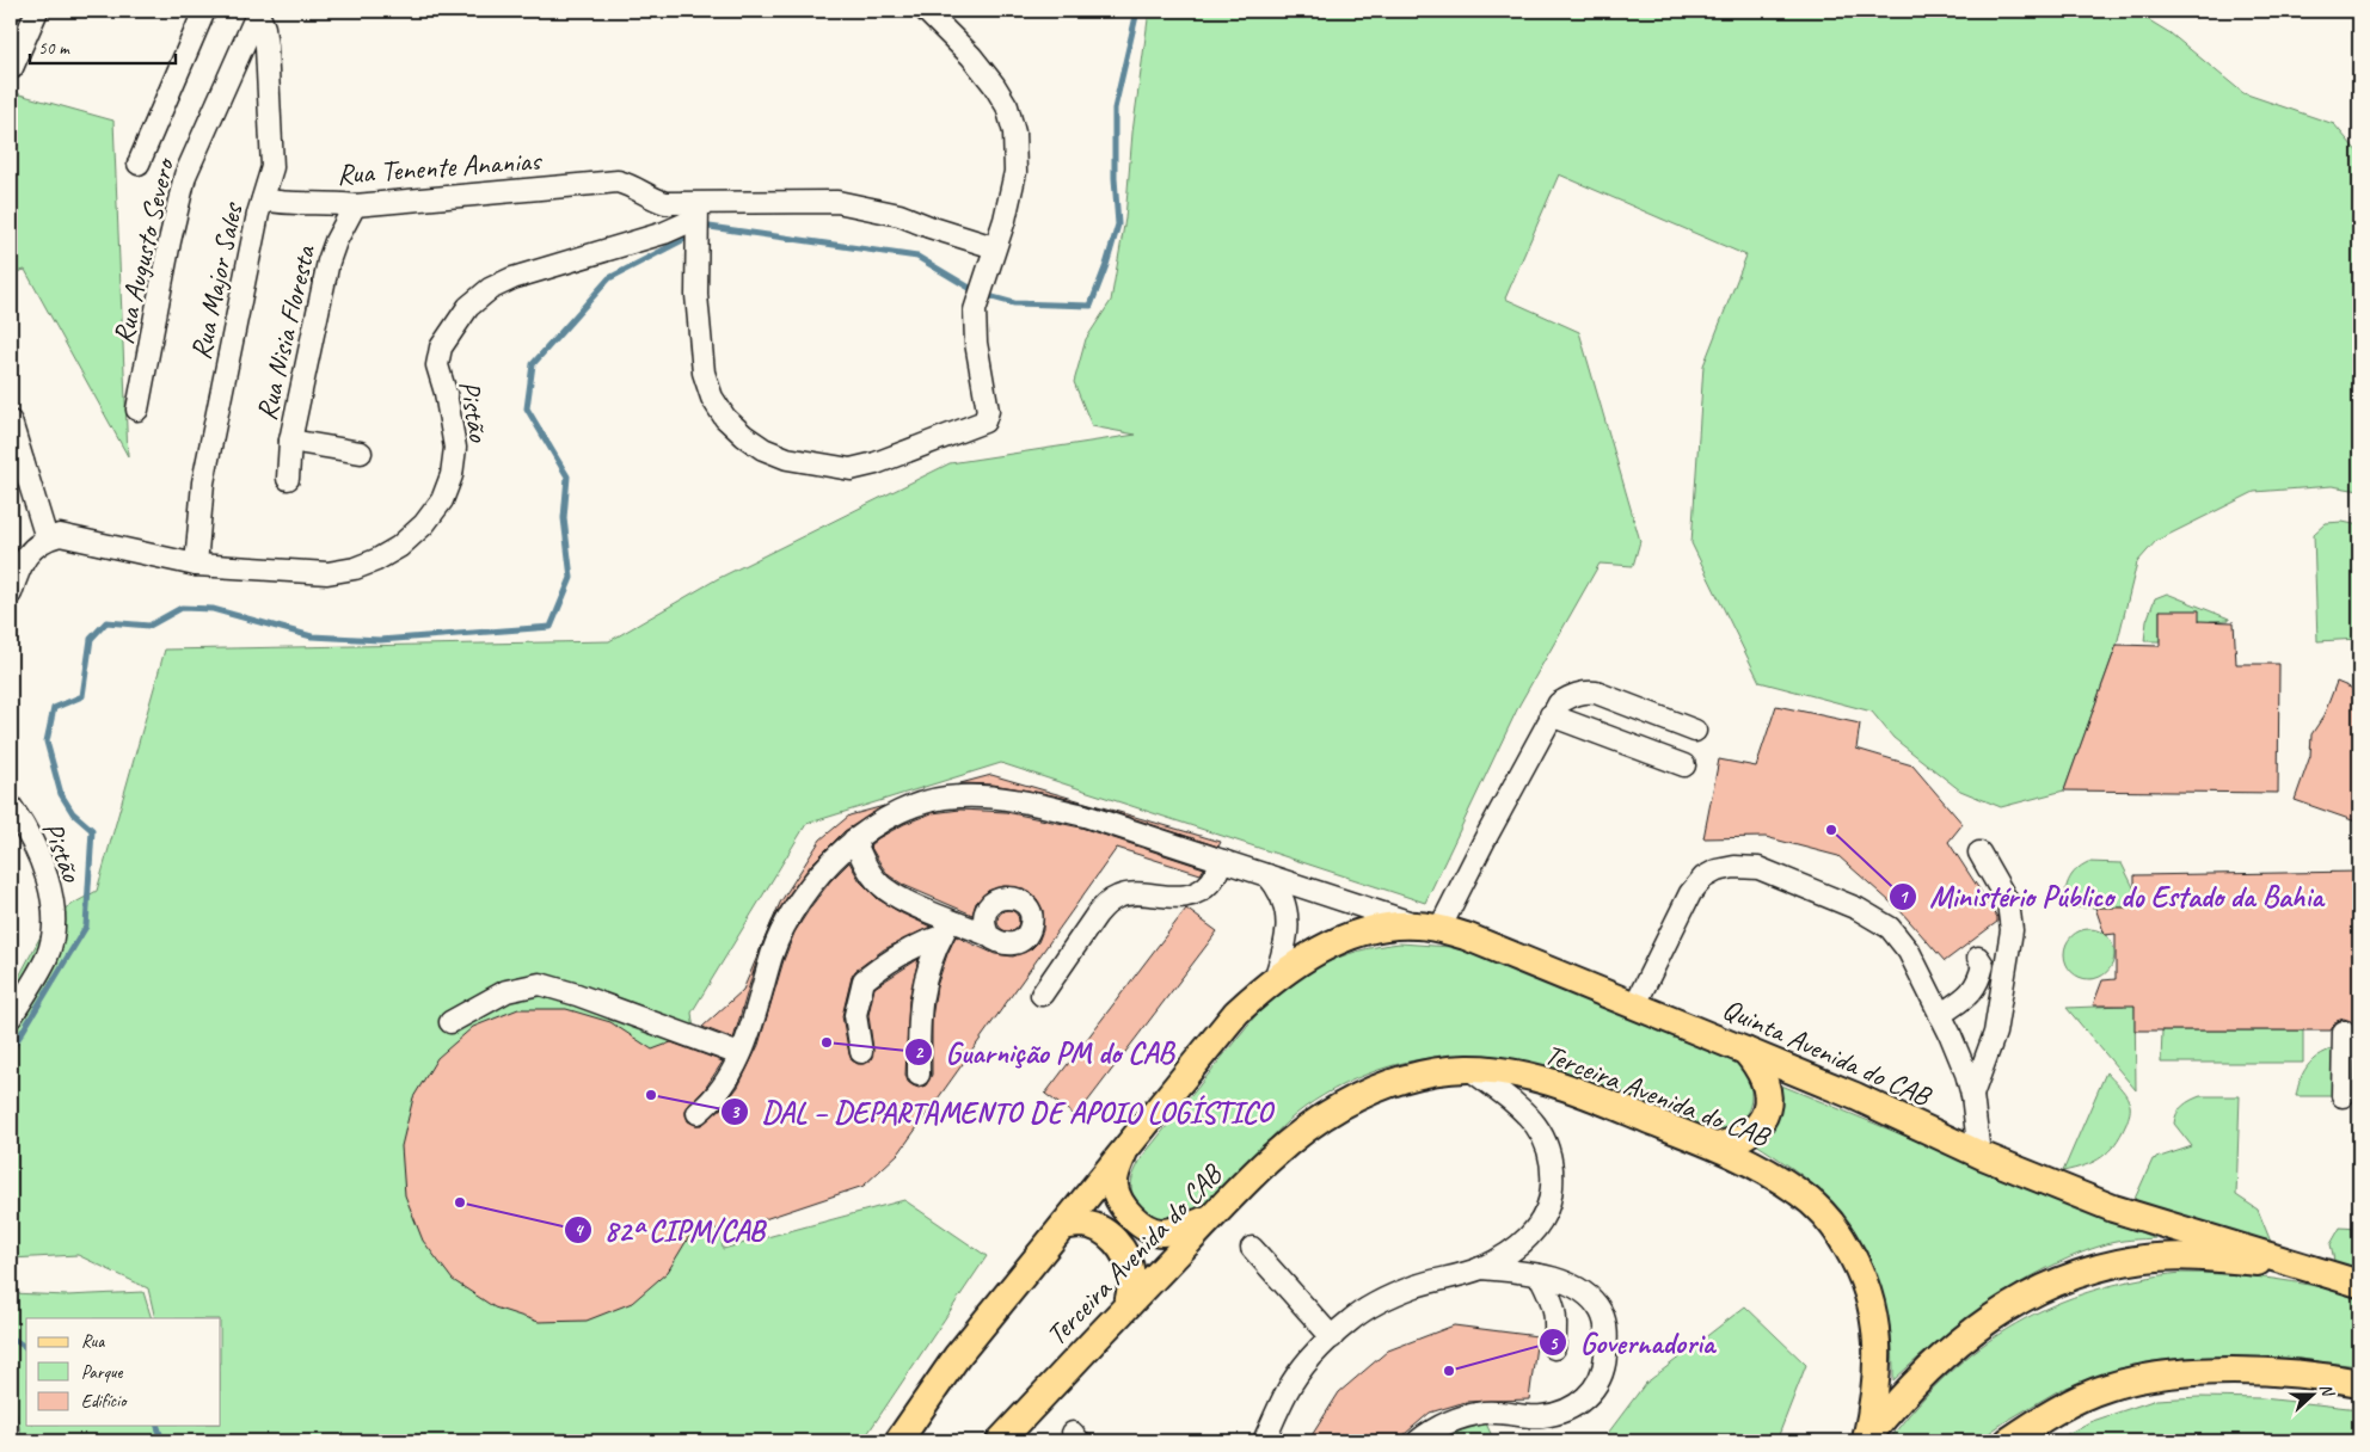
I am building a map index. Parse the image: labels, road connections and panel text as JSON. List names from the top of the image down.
{
  "streets": {
    "main road": ["Quinta Avenida do CAB", "Terceira Avenida do CAB"],
    "street": [
      "Rua Tenente Ananias",
      "Rua Augusto Severo",
      "Rua Major Sales",
      "Rua Nisia Floresta",
      "Pistão"
    ]
  },
  "crossings": [
    ["Rua Tenente Ananias", "Rua Major Sales"],
    ["Rua Tenente Ananias", "Rua Nisia Floresta"],
    ["Rua Tenente Ananias", "Pistão"],
    ["Rua Augusto Severo", "Rua Major Sales"],
    ["Rua Major Sales", "Pistão"]
  ],
  "places": [
    "Ministério Público do Estado da Bahia",
    "Guarnição PM do CAB",
    "DAL – DEPARTAMENTO DE APOIO LOGÍSTICO",
    "82ª CIPM/CAB",
    "Governadoria"
  ],
  "legend": ["Rua", "Parque", "Edifício"],
  "scale_bar": "50 m",
  "north": "right"
}
